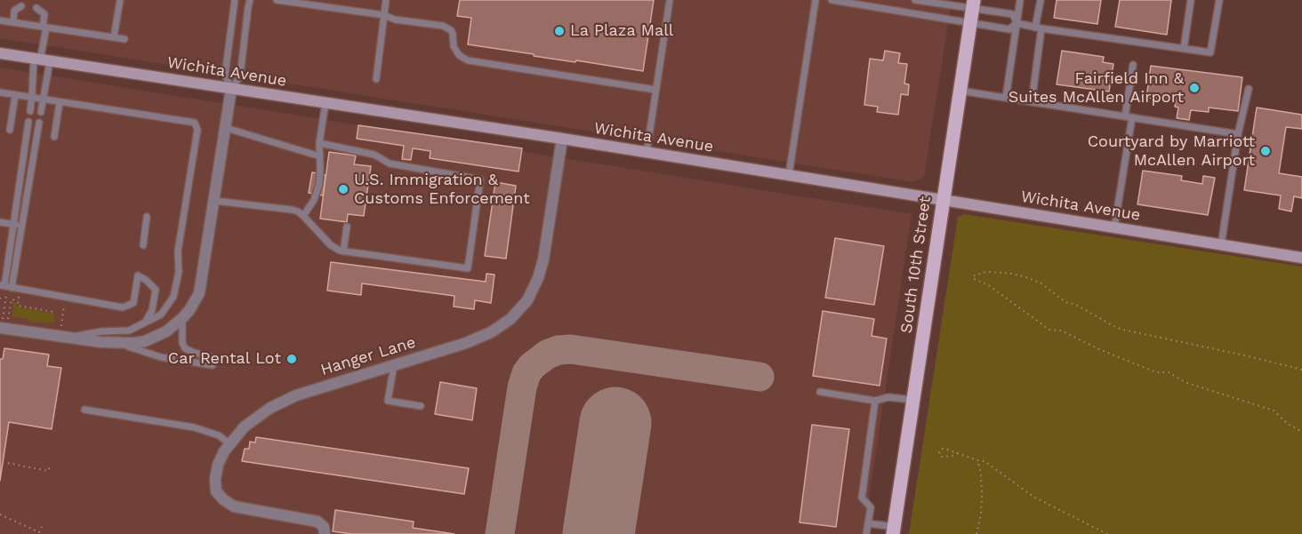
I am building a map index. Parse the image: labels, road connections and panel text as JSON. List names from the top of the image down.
{
  "streets": {
    "main road": ["Wichita Avenue", "South 10th Street"],
    "street": ["Hanger Lane"]
  },
  "crossings": [
    ["Wichita Avenue", "South 10th Street"],
    ["Wichita Avenue", "Hanger Lane"]
  ],
  "places": [
    "La Plaza Mall",
    "Fairfield Inn & Suites McAllen Airport",
    "Courtyard by Marriott McAllen Airport",
    "U.S. Immigration & Customs Enforcement",
    "Car Rental Lot"
  ]
}
